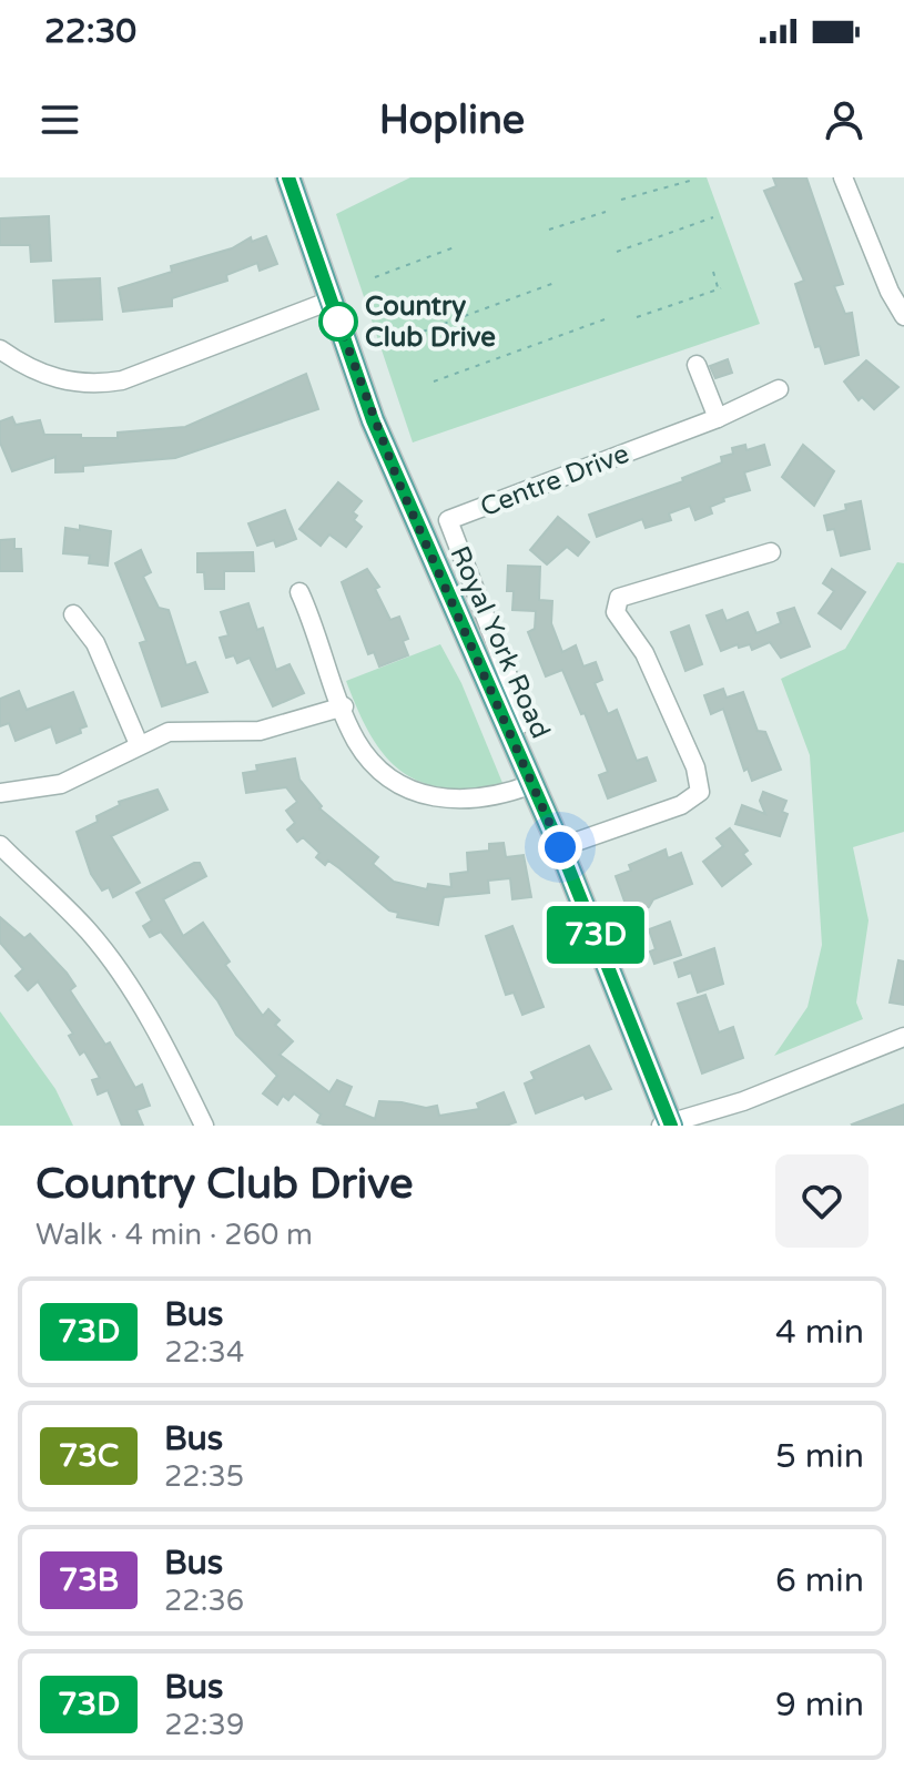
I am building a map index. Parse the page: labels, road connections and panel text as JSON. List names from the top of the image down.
{
  "streets": {
    "main road": ["Royal York Road"],
    "street": ["Centre Drive"]
  },
  "crossings": [
    ["Centre Drive", "Royal York Road"]
  ],
  "places": ["Country Club Drive"],
  "lines": ["bus line 73D"],
  "page": {
    "status": "22:30",
    "header": "Hopline",
    "on_map": "73D",
    "heading": ["Country Club Drive", "Walk · 4 min · 260 m"],
    "list": [
      {
        "mark": "73D",
        "name": "Bus",
        "note": "22:34",
        "value": "4 min"
      },
      {
        "mark": "73C",
        "name": "Bus",
        "note": "22:35",
        "value": "5 min"
      },
      {
        "mark": "73B",
        "name": "Bus",
        "note": "22:36",
        "value": "6 min"
      },
      {
        "mark": "73D",
        "name": "Bus",
        "note": "22:39",
        "value": "9 min"
      }
    ]
  }
}
